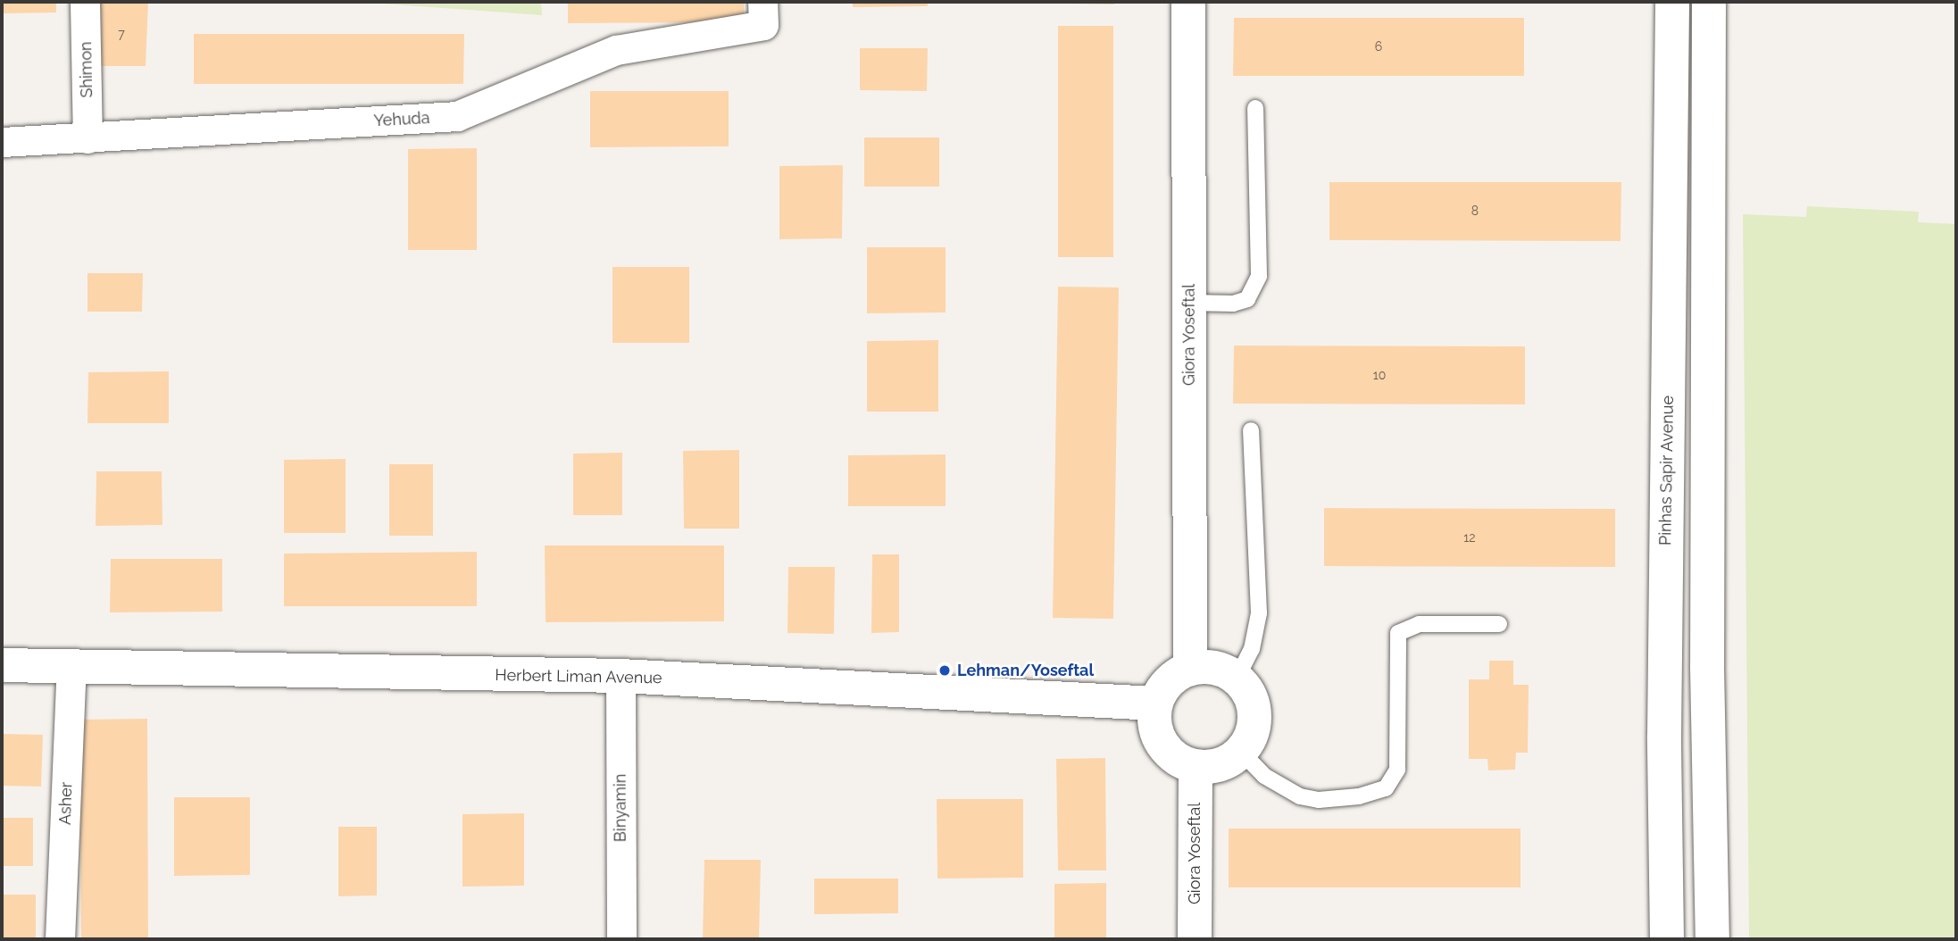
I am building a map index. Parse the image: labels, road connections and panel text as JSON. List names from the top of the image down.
{
  "streets": {
    "street": [
      "Shimon",
      "Yehuda",
      "Giora Yoseftal",
      "Pinhas Sapir Avenue",
      "Herbert Liman Avenue",
      "Asher",
      "Binyamin"
    ]
  },
  "crossings": [
    ["Shimon", "Yehuda"],
    ["Giora Yoseftal", "Herbert Liman Avenue"],
    ["Herbert Liman Avenue", "Asher"],
    ["Herbert Liman Avenue", "Binyamin"]
  ],
  "places": ["Lehman/Yoseftal"],
  "house_numbers": [
    "7",
    "6",
    "8",
    "10",
    "12"
  ]
}
